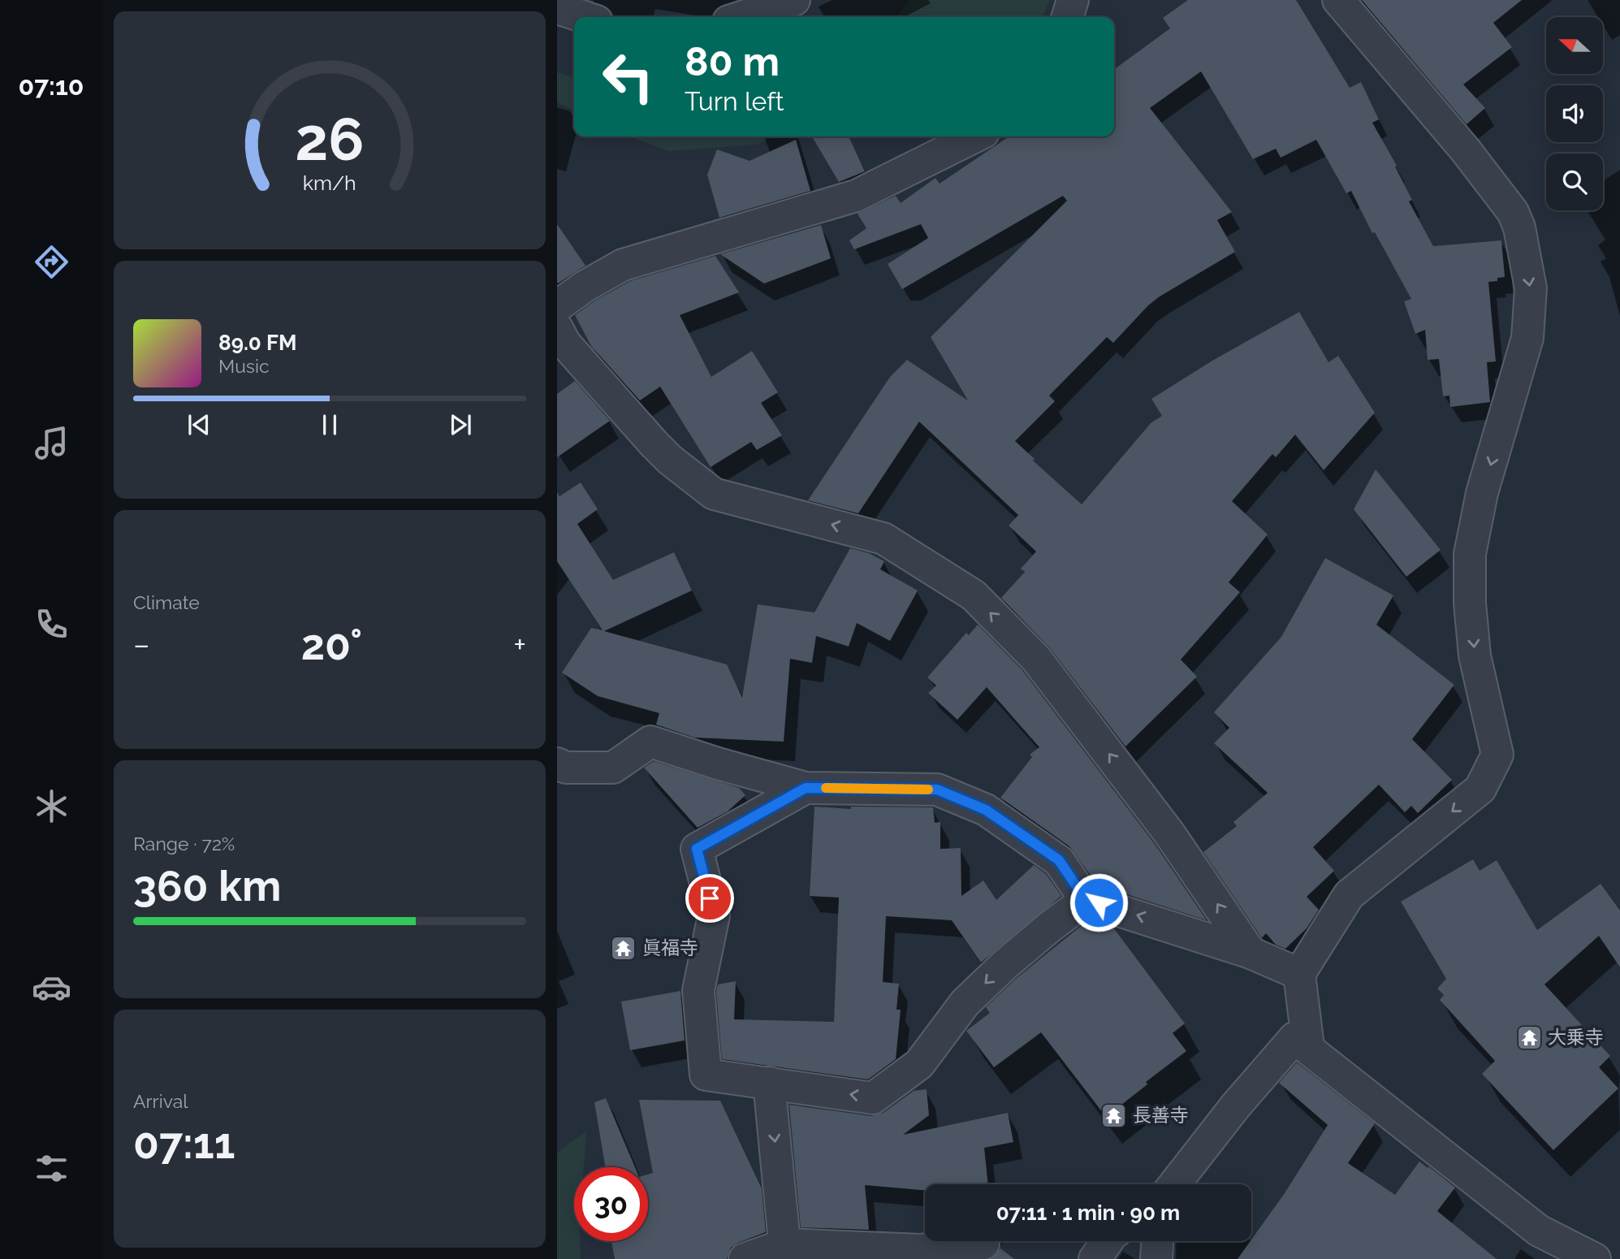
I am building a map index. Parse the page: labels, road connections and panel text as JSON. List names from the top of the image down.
{
  "places": {
    "temple": ["眞福寺", "大乗寺", "長善寺"]
  },
  "north": "left",
  "page": {
    "tabs": "07:10",
    "turn": ["80 m", "Turn left"],
    "song": ["89.0 FM", "Music"],
    "tile": [
      "Climate",
      ["Range · 72%", "360 km"],
      ["Arrival", "07:11"]
    ],
    "heat": ["−", "20°", "+"],
    "limit": "30",
    "trip": "07:11 · 1 min · 90 m",
    "gauge": ["26", "km/h"]
  }
}
